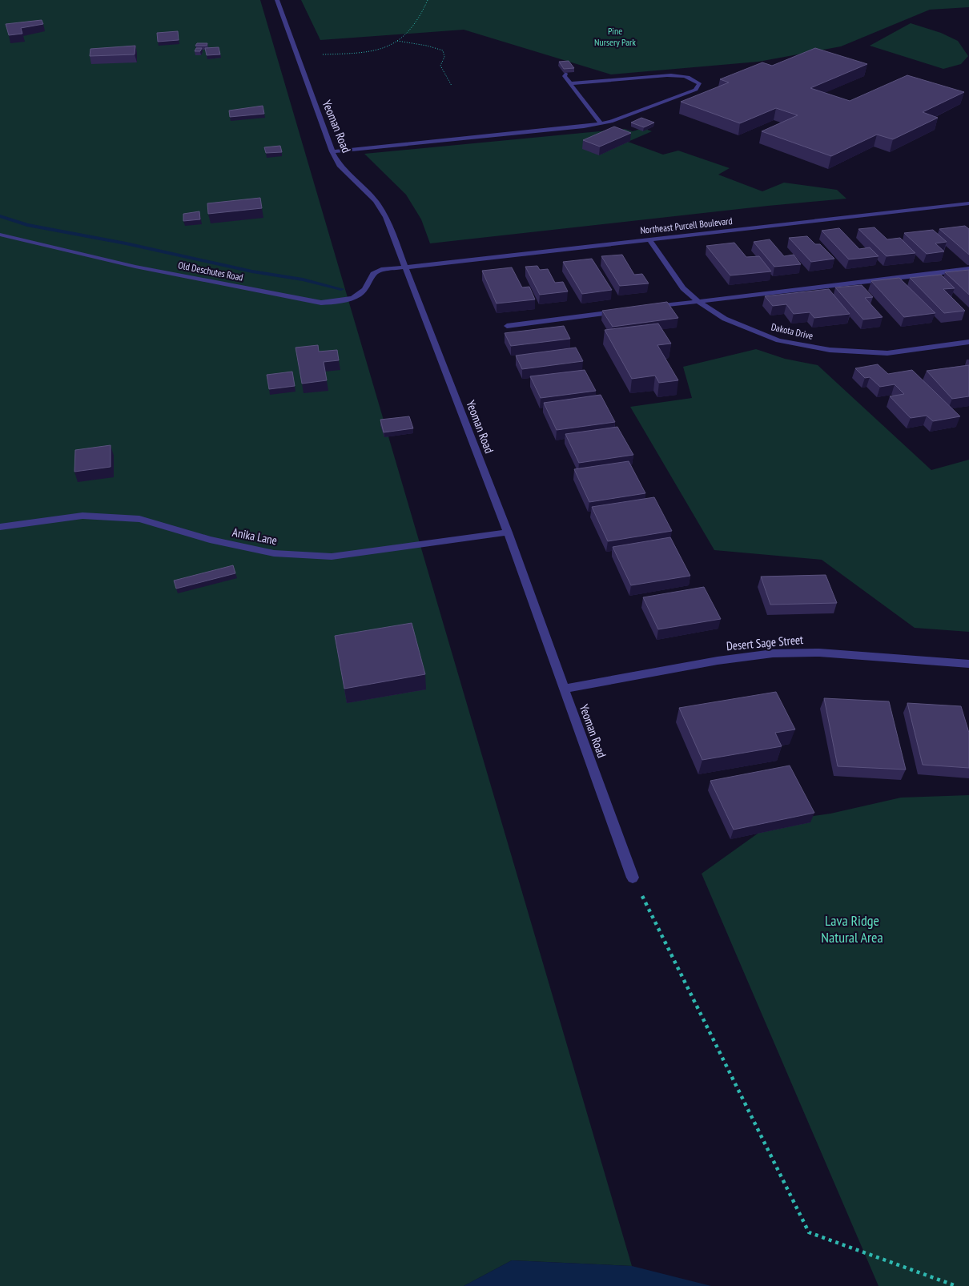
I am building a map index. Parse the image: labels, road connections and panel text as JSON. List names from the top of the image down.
{
  "streets": {
    "street": [
      "Yeoman Road",
      "Northeast Purcell Boulevard",
      "Old Deschutes Road",
      "Dakota Drive",
      "Anika Lane",
      "Desert Sage Street"
    ]
  },
  "crossings": [
    ["Yeoman Road", "Northeast Purcell Boulevard"],
    ["Yeoman Road", "Old Deschutes Road"],
    ["Yeoman Road", "Anika Lane"],
    ["Yeoman Road", "Desert Sage Street"],
    ["Northeast Purcell Boulevard", "Old Deschutes Road"],
    ["Northeast Purcell Boulevard", "Dakota Drive"]
  ],
  "parks": ["Pine Nursery Park", "Lava Ridge Natural Area"]
}
